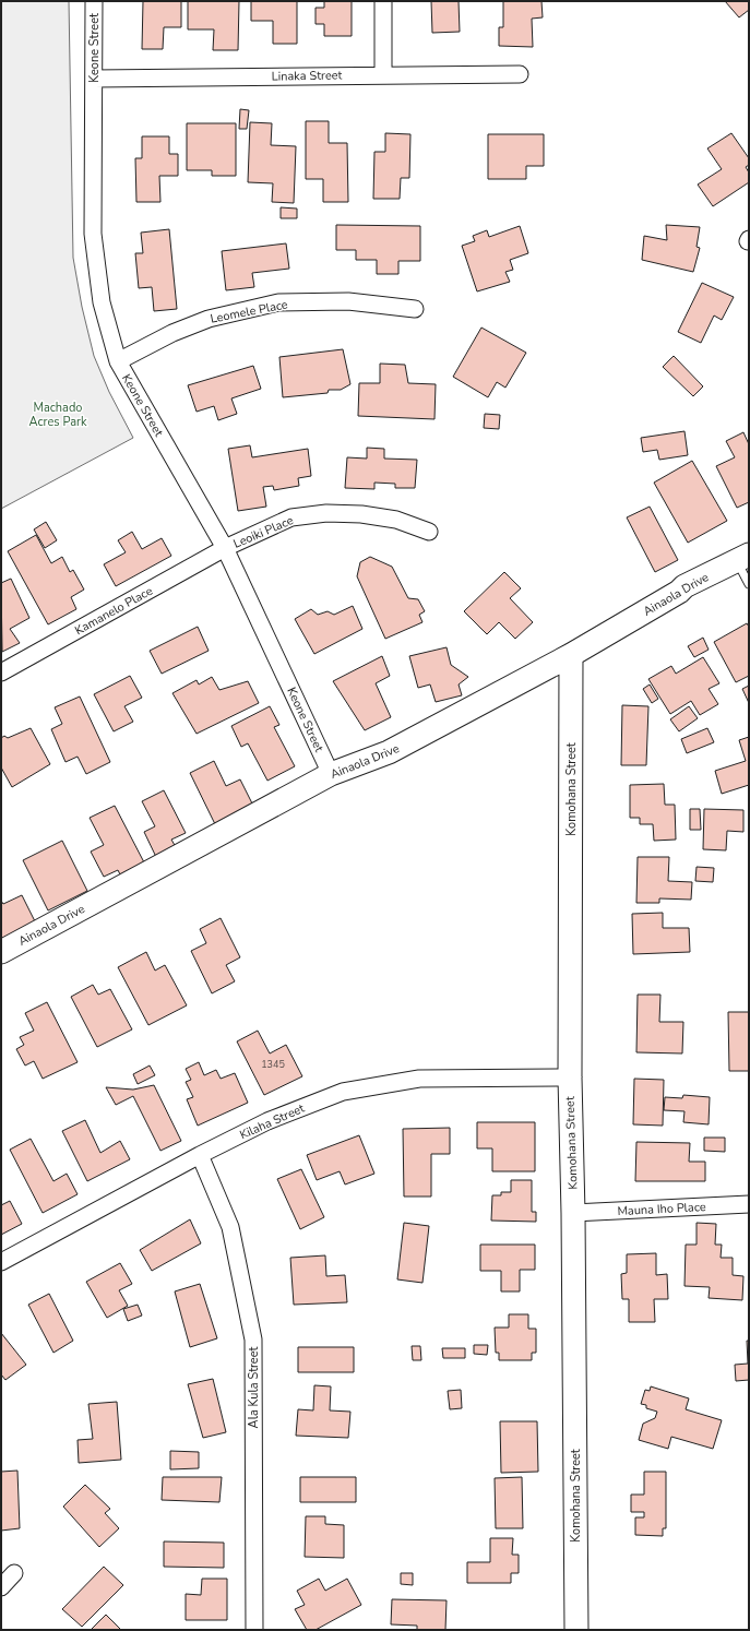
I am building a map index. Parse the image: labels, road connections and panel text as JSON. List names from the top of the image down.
{
  "streets": {
    "street": [
      "Keone Street",
      "Linaka Street",
      "Leomele Place",
      "Leoiki Place",
      "Ainaola Drive",
      "Kamanelo Place",
      "Komohana Street",
      "Kilaha Street",
      "Mauna Iho Place",
      "Ala Kula Street"
    ]
  },
  "crossings": [
    ["Keone Street", "Linaka Street"],
    ["Keone Street", "Leomele Place"],
    ["Keone Street", "Leoiki Place"],
    ["Keone Street", "Ainaola Drive"],
    ["Keone Street", "Kamanelo Place"],
    ["Leoiki Place", "Kamanelo Place"],
    ["Ainaola Drive", "Komohana Street"],
    ["Komohana Street", "Kilaha Street"],
    ["Komohana Street", "Mauna Iho Place"],
    ["Kilaha Street", "Ala Kula Street"]
  ],
  "parks": ["Machado Acres Park"],
  "house_numbers": ["1345"]
}
